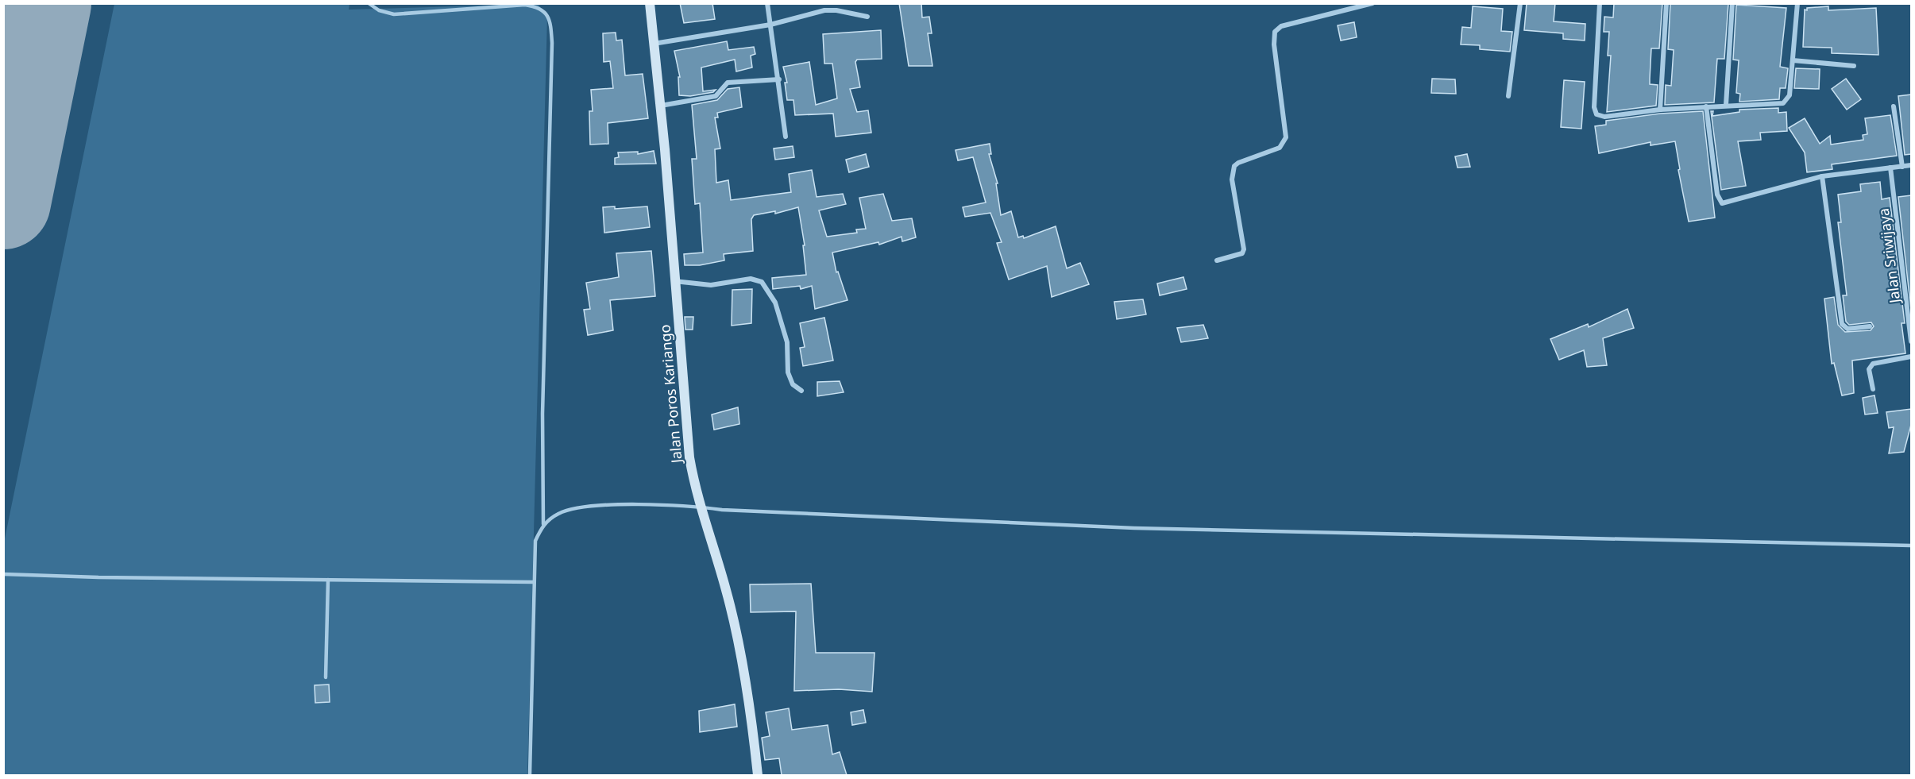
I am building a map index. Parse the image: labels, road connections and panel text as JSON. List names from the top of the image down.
{
  "streets": {
    "main road": ["Jalan Poros Kariango"],
    "street": ["Jalan Sriwijaya"]
  }
}
